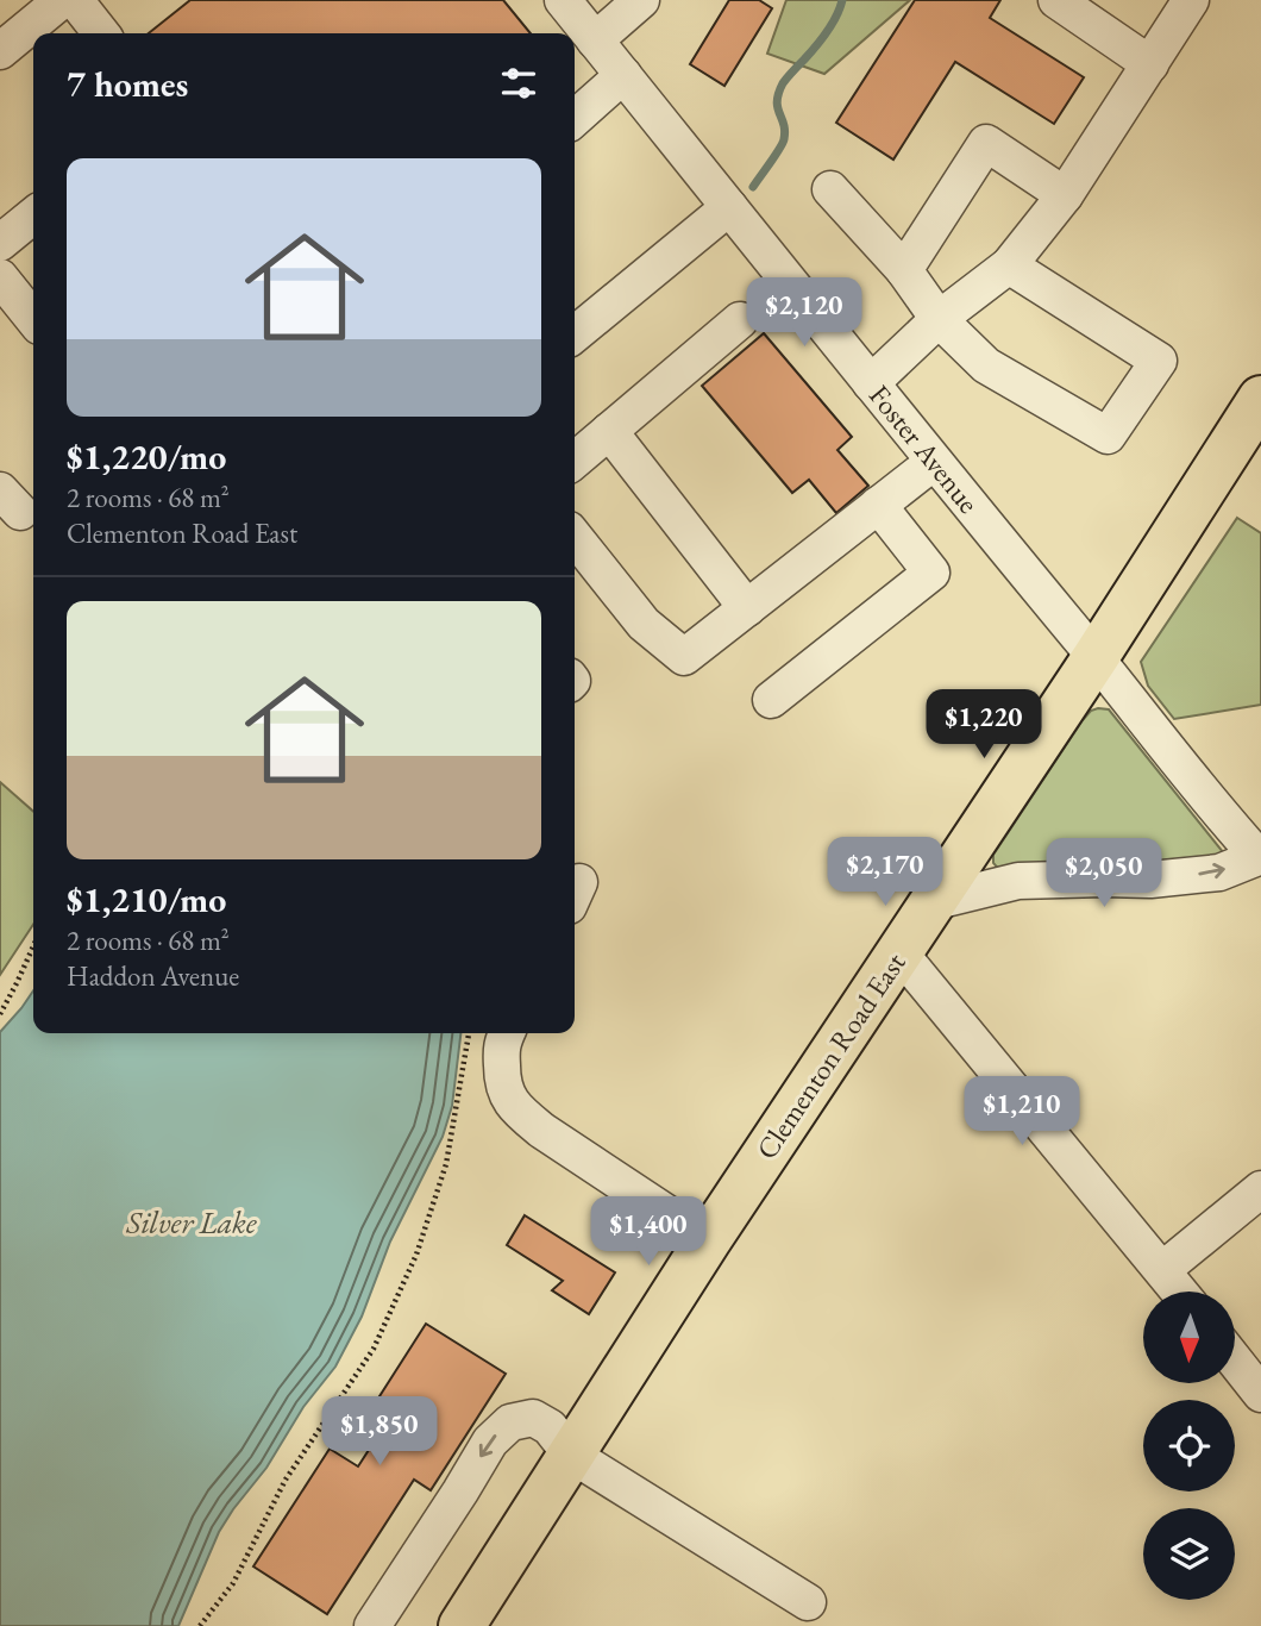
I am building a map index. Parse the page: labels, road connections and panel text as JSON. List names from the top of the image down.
{
  "streets": {
    "main road": ["Clementon Road East"],
    "street": ["Foster Avenue"]
  },
  "crossings": [
    ["Foster Avenue", "Clementon Road East"]
  ],
  "water": ["Silver Lake"],
  "north": "bottom",
  "page": {
    "heading": "7 homes",
    "list": [
      {
        "name": "$1,220/mo",
        "note": "2 rooms · 68 m² · Clementon Road East"
      },
      {
        "name": "$1,210/mo",
        "note": "2 rooms · 68 m² · Haddon Avenue"
      }
    ],
    "price": [
      "$2,120",
      "$1,220",
      "$2,170",
      "$2,050",
      "$1,210",
      "$1,400",
      "$1,850"
    ]
  }
}
